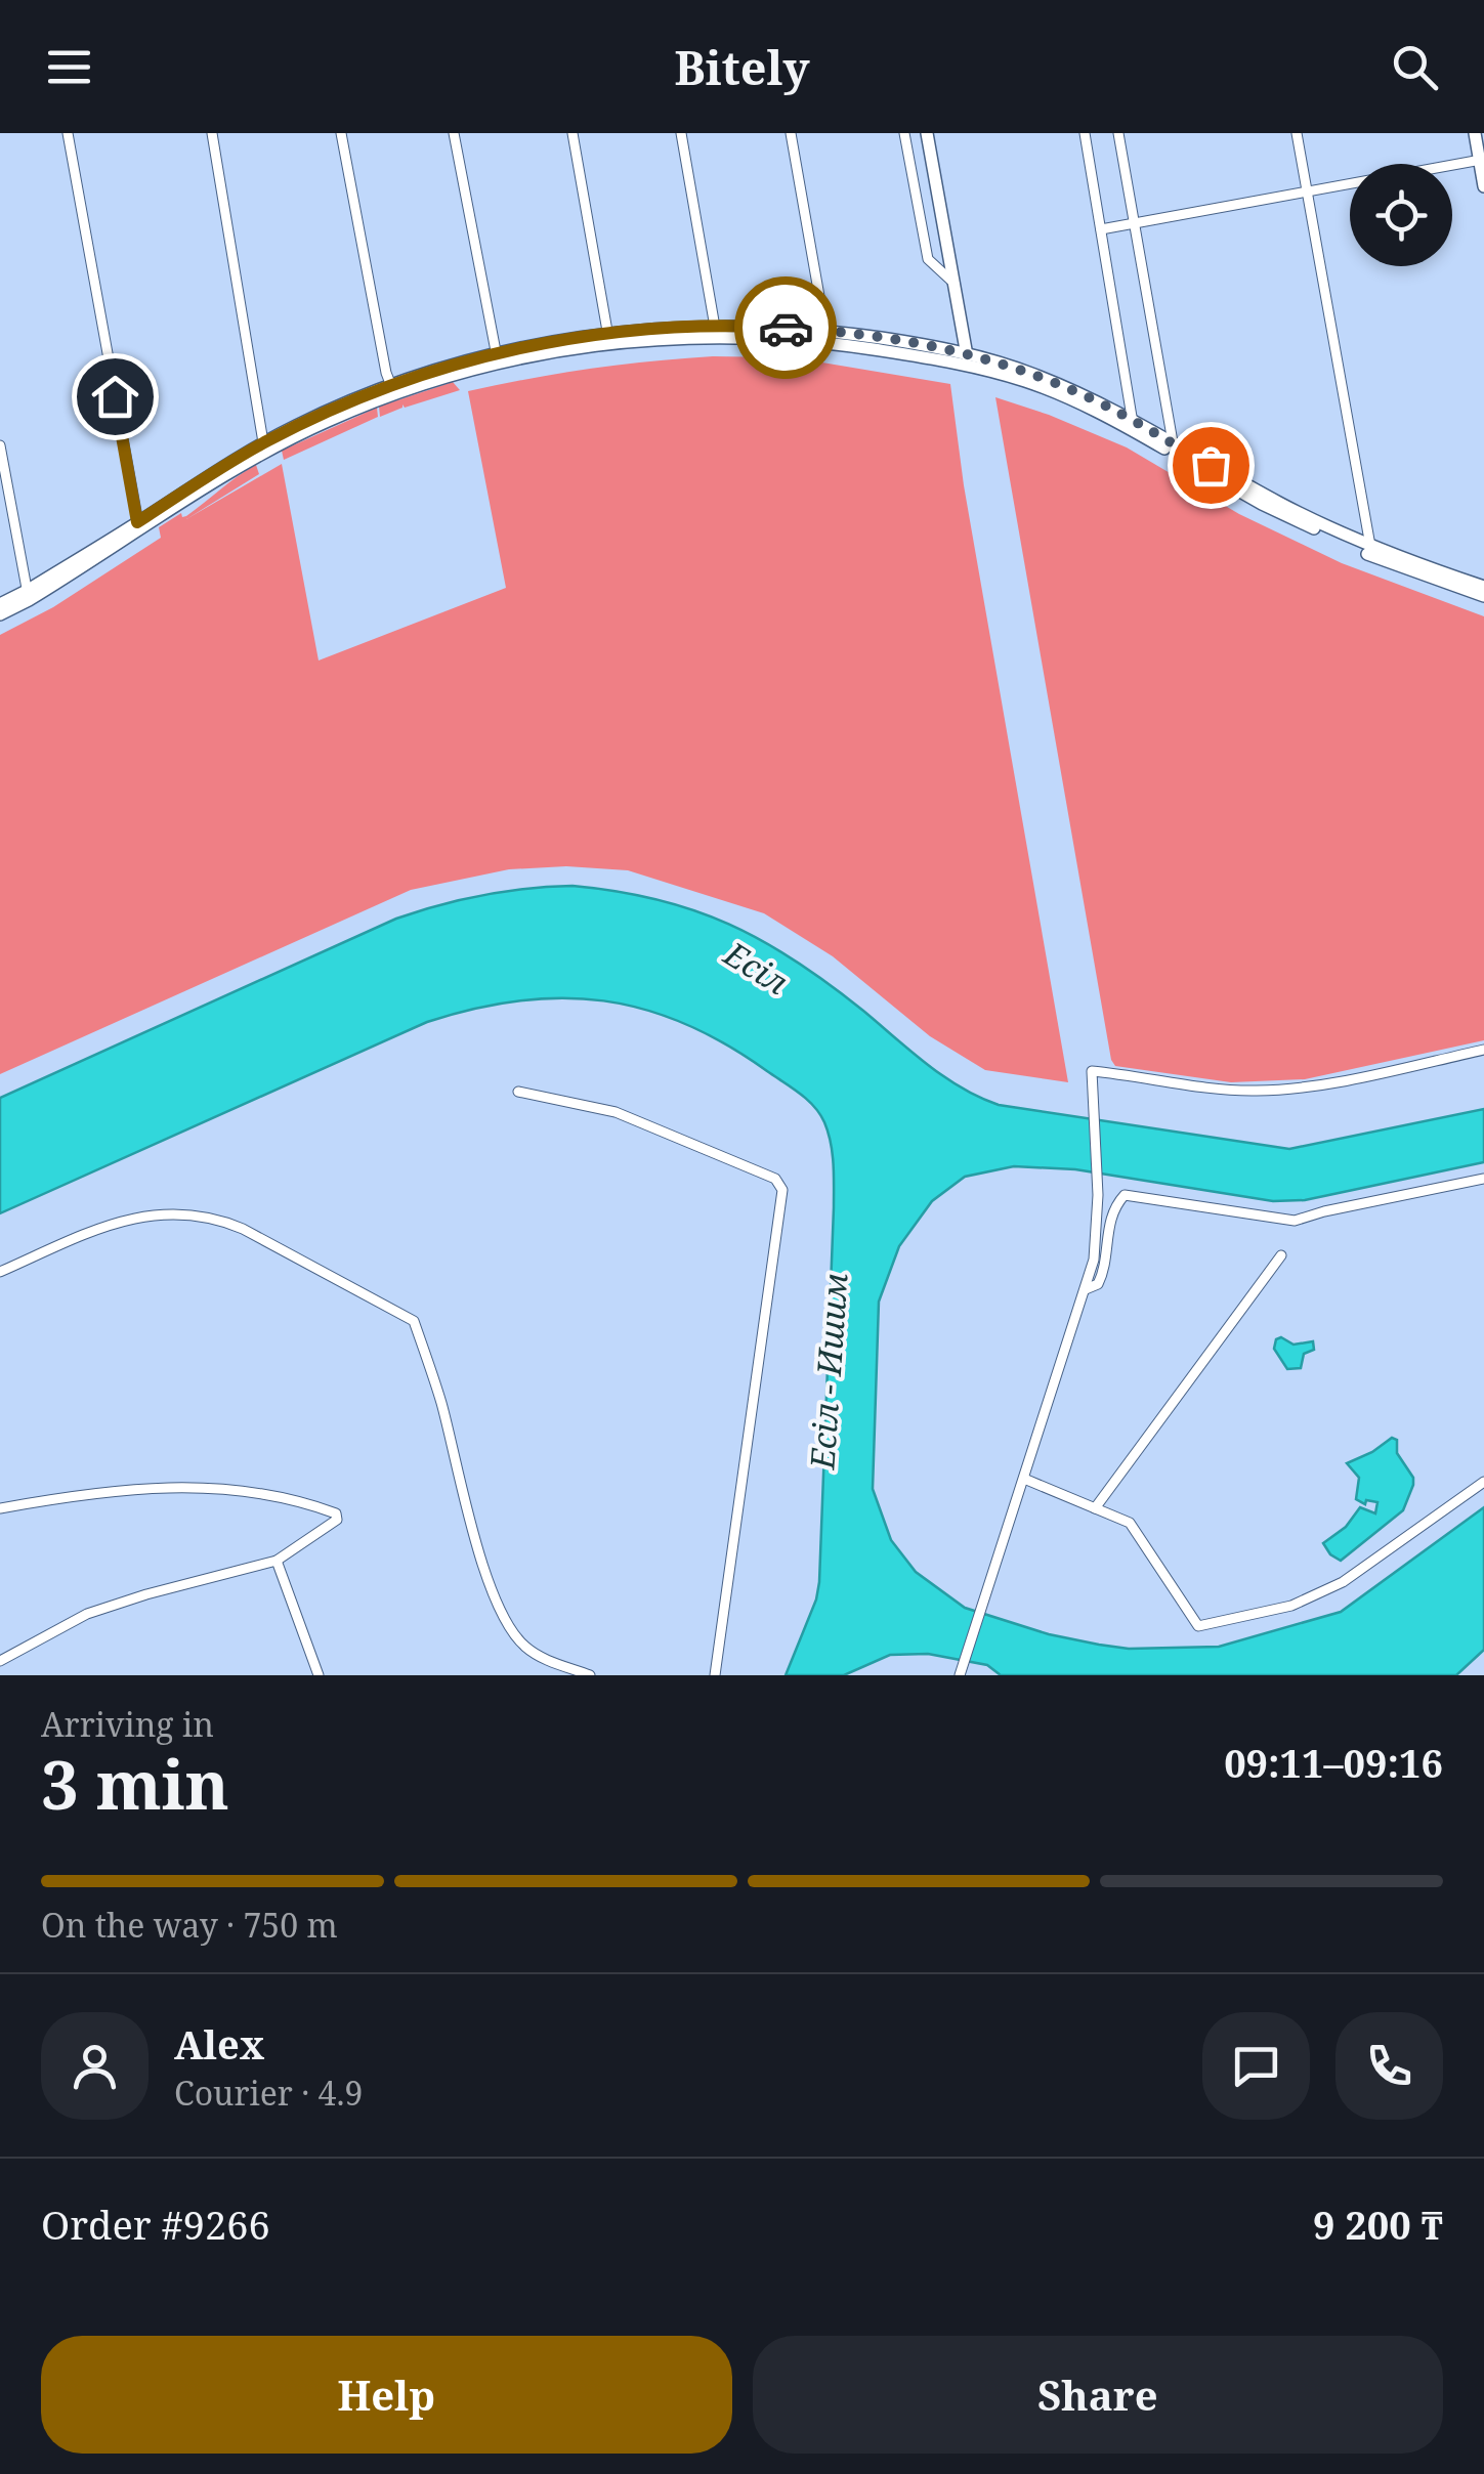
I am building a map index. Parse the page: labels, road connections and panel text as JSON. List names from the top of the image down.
{
  "water": ["Есіл", "Есіл - Ишим"],
  "page": {
    "header": "Bitely",
    "heading": ["3 min", "Arriving in", "09:11–09:16"],
    "panel": [
      "Alex",
      "Courier · 4.9",
      "Order #9266",
      "9 200 ₸"
    ],
    "bar": "On the way · 750 m",
    "buttons": ["Help", "Share"]
  }
}
